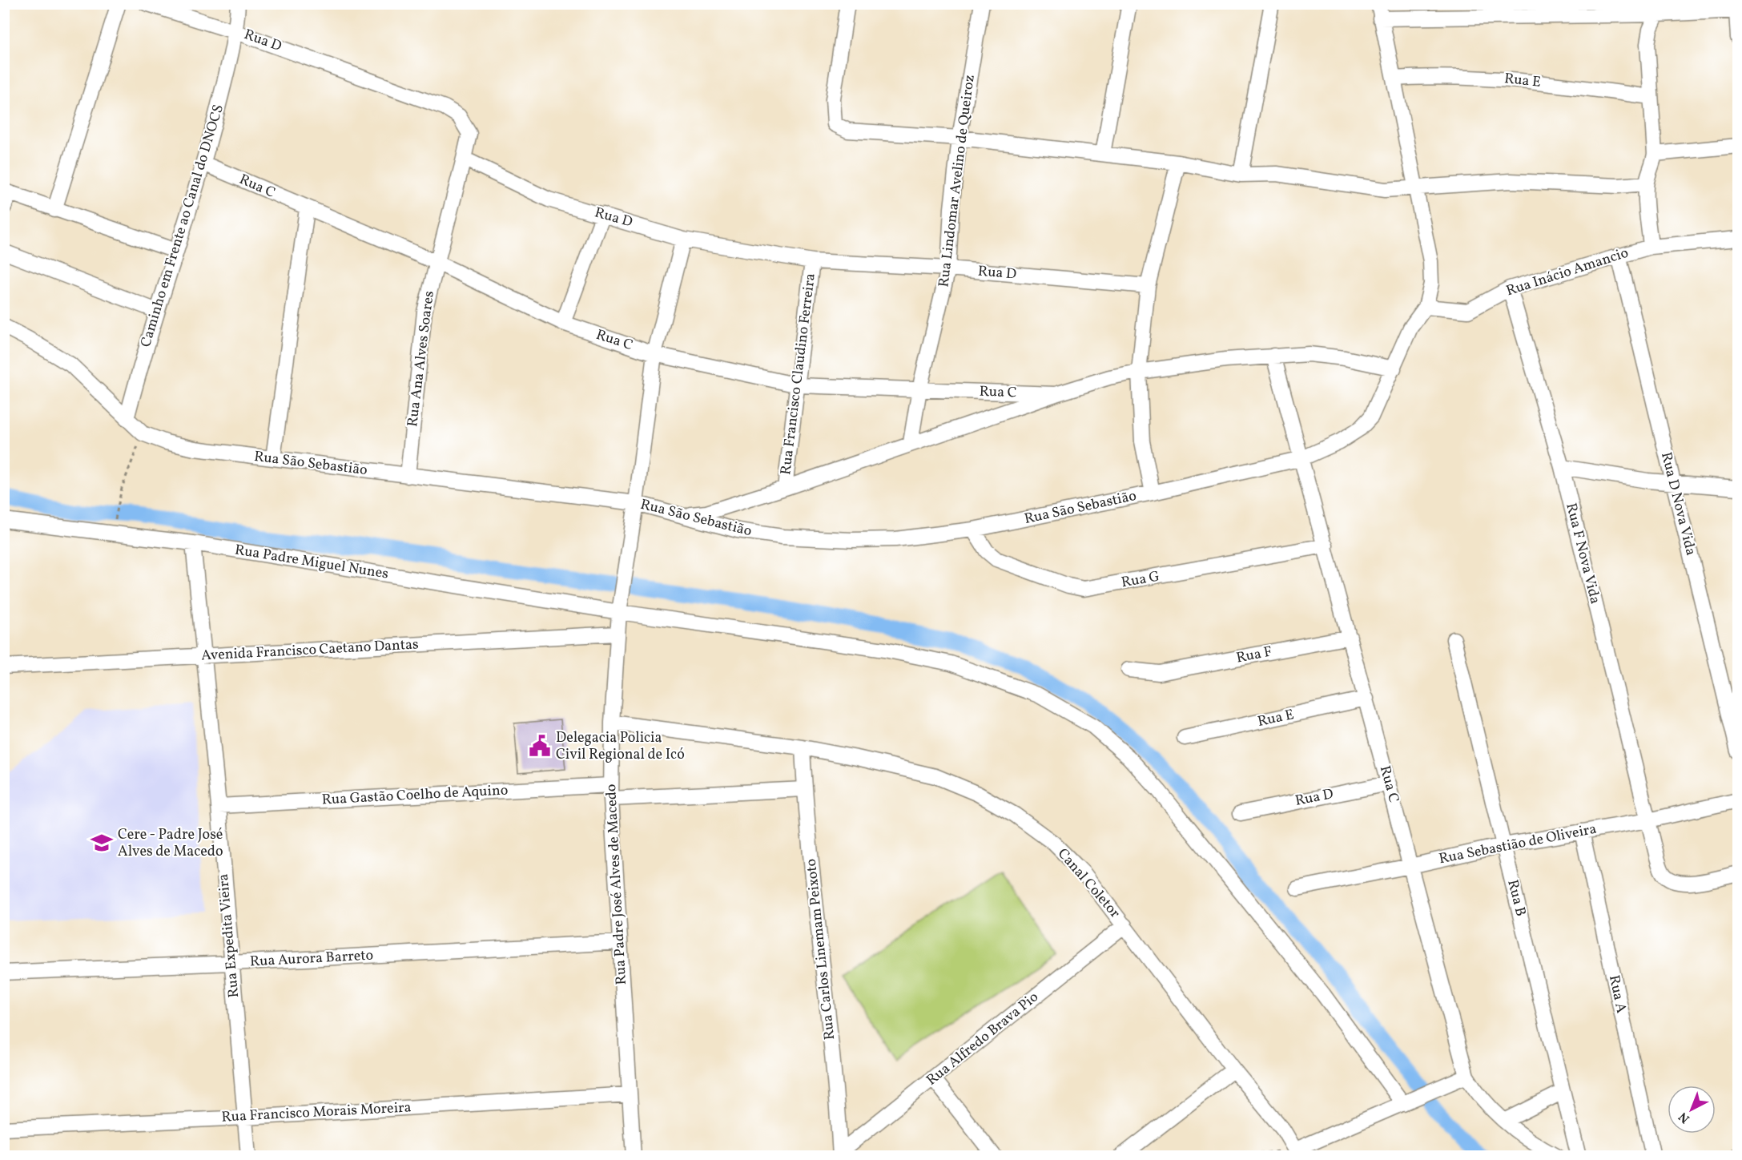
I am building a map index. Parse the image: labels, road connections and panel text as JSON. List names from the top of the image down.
{
  "streets": {
    "street": [
      "Rua D",
      "Rua E",
      "Rua Lindomar Avelino de Queiroz",
      "Rua C",
      "Caminho em Frente ao Canal do DNOCS",
      "Rua Inácio Amancio",
      "Rua Ana Alves Soares",
      "Rua Francisco Claudino Ferreira",
      "Rua São Sebastião",
      "Rua D Nova Vida",
      "Rua F Nova Vida",
      "Rua Padre Miguel Nunes",
      "Rua G",
      "Avenida Francisco Caetano Dantas",
      "Rua F",
      "Rua Gastão Coelho de Aquino",
      "Rua Sebastião de Oliveira",
      "Canal Coletor",
      "Rua Padre José Alves de Macedo",
      "Rua B",
      "Rua Expedita Vieira",
      "Rua Carlos Linemam Peixoto",
      "Rua Aurora Barreto",
      "Rua A",
      "Rua Alfredo Brava Pio",
      "Rua Francisco Morais Moreira"
    ]
  },
  "crossings": [
    ["Rua D", "Rua Lindomar Avelino de Queiroz"],
    ["Rua D", "Rua C"],
    ["Rua D", "Caminho em Frente ao Canal do DNOCS"],
    ["Rua D", "Rua Ana Alves Soares"],
    ["Rua D", "Rua Francisco Claudino Ferreira"],
    ["Rua D", "Rua Padre José Alves de Macedo"],
    ["Rua E", "Rua C"],
    ["Rua Lindomar Avelino de Queiroz", "Rua C"],
    ["Rua C", "Caminho em Frente ao Canal do DNOCS"],
    ["Rua C", "Rua Ana Alves Soares"],
    ["Rua C", "Rua Francisco Claudino Ferreira"],
    ["Rua C", "Rua São Sebastião"],
    ["Rua C", "Rua G"],
    ["Rua C", "Rua F"],
    ["Rua C", "Rua Sebastião de Oliveira"],
    ["Rua C", "Rua Padre José Alves de Macedo"],
    ["Caminho em Frente ao Canal do DNOCS", "Rua São Sebastião"],
    ["Rua Inácio Amancio", "Rua São Sebastião"],
    ["Rua Inácio Amancio", "Rua D Nova Vida"],
    ["Rua Inácio Amancio", "Rua F Nova Vida"],
    ["Rua Ana Alves Soares", "Rua São Sebastião"],
    ["Rua São Sebastião", "Rua G"],
    ["Rua São Sebastião", "Rua Padre José Alves de Macedo"],
    ["Rua F Nova Vida", "Rua Sebastião de Oliveira"],
    ["Rua Padre Miguel Nunes", "Rua Padre José Alves de Macedo"],
    ["Rua Padre Miguel Nunes", "Rua Expedita Vieira"],
    ["Avenida Francisco Caetano Dantas", "Rua Padre José Alves de Macedo"],
    ["Avenida Francisco Caetano Dantas", "Rua Expedita Vieira"],
    ["Rua Gastão Coelho de Aquino", "Rua Padre José Alves de Macedo"],
    ["Rua Gastão Coelho de Aquino", "Rua Expedita Vieira"],
    ["Rua Gastão Coelho de Aquino", "Rua Carlos Linemam Peixoto"],
    ["Rua Sebastião de Oliveira", "Rua B"],
    ["Rua Sebastião de Oliveira", "Rua A"],
    ["Canal Coletor", "Rua Padre José Alves de Macedo"],
    ["Canal Coletor", "Rua Carlos Linemam Peixoto"],
    ["Canal Coletor", "Rua Alfredo Brava Pio"],
    ["Rua Padre José Alves de Macedo", "Rua Aurora Barreto"],
    ["Rua Padre José Alves de Macedo", "Rua Francisco Morais Moreira"],
    ["Rua Expedita Vieira", "Rua Aurora Barreto"],
    ["Rua Expedita Vieira", "Rua Francisco Morais Moreira"],
    ["Rua Carlos Linemam Peixoto", "Rua Alfredo Brava Pio"]
  ],
  "places": {
    "public building": ["Delegacia Policia Civil Regional de Icó"],
    "school or university": ["Cere - Padre José Alves de Macedo"]
  },
  "north": "bottom left"
}
